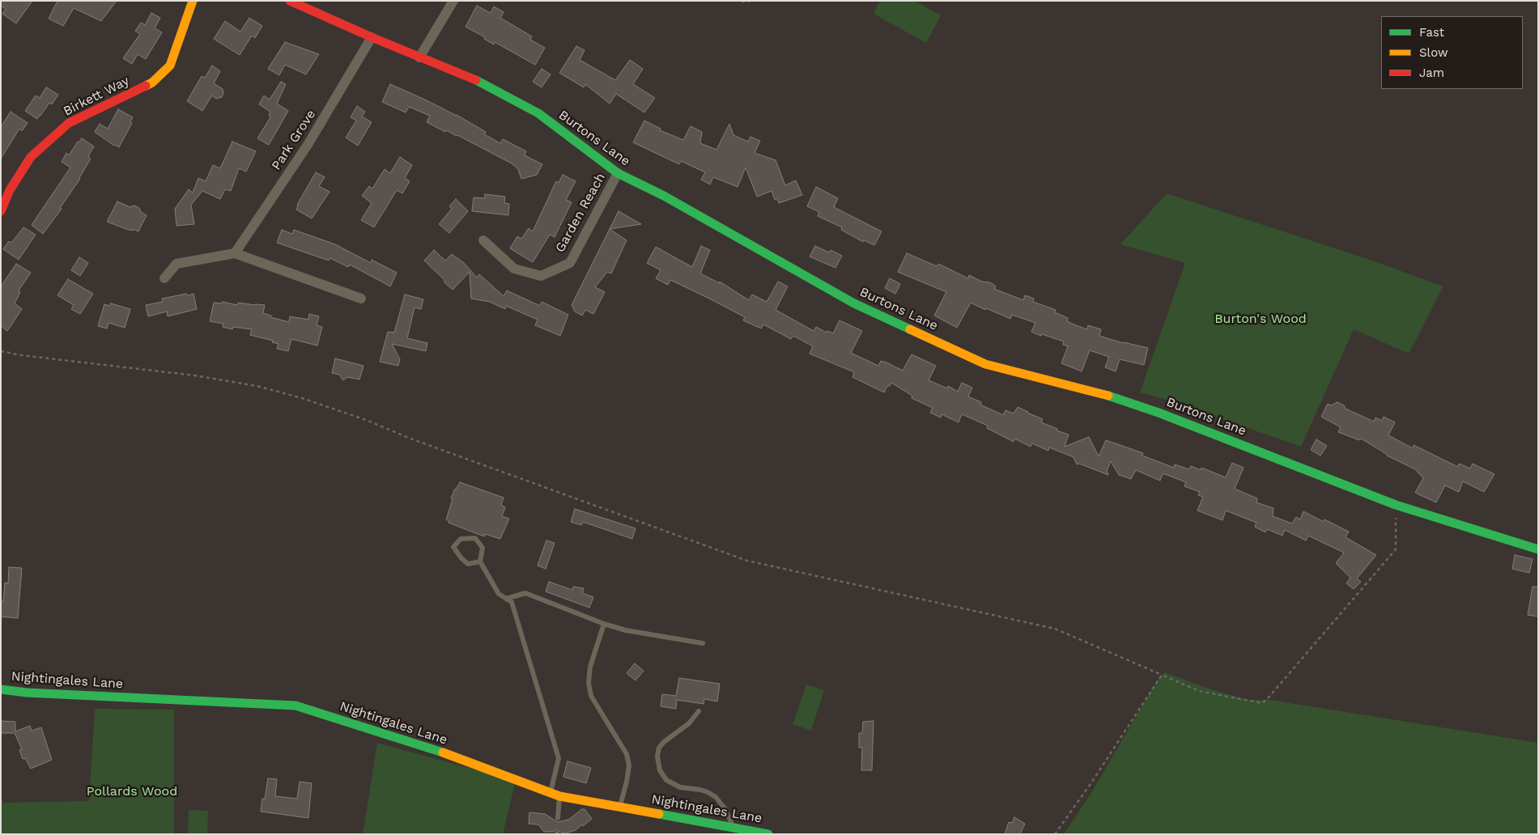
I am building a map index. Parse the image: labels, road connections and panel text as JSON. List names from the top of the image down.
{
  "streets": {
    "street": [
      "Birkett Way",
      "Burtons Lane",
      "Park Grove",
      "Garden Reach",
      "Nightingales Lane"
    ]
  },
  "crossings": [
    ["Burtons Lane", "Park Grove"],
    ["Burtons Lane", "Garden Reach"]
  ],
  "parks": ["Burton's Wood", "Pollards Wood"],
  "legend": ["Fast", "Slow", "Jam"]
}
